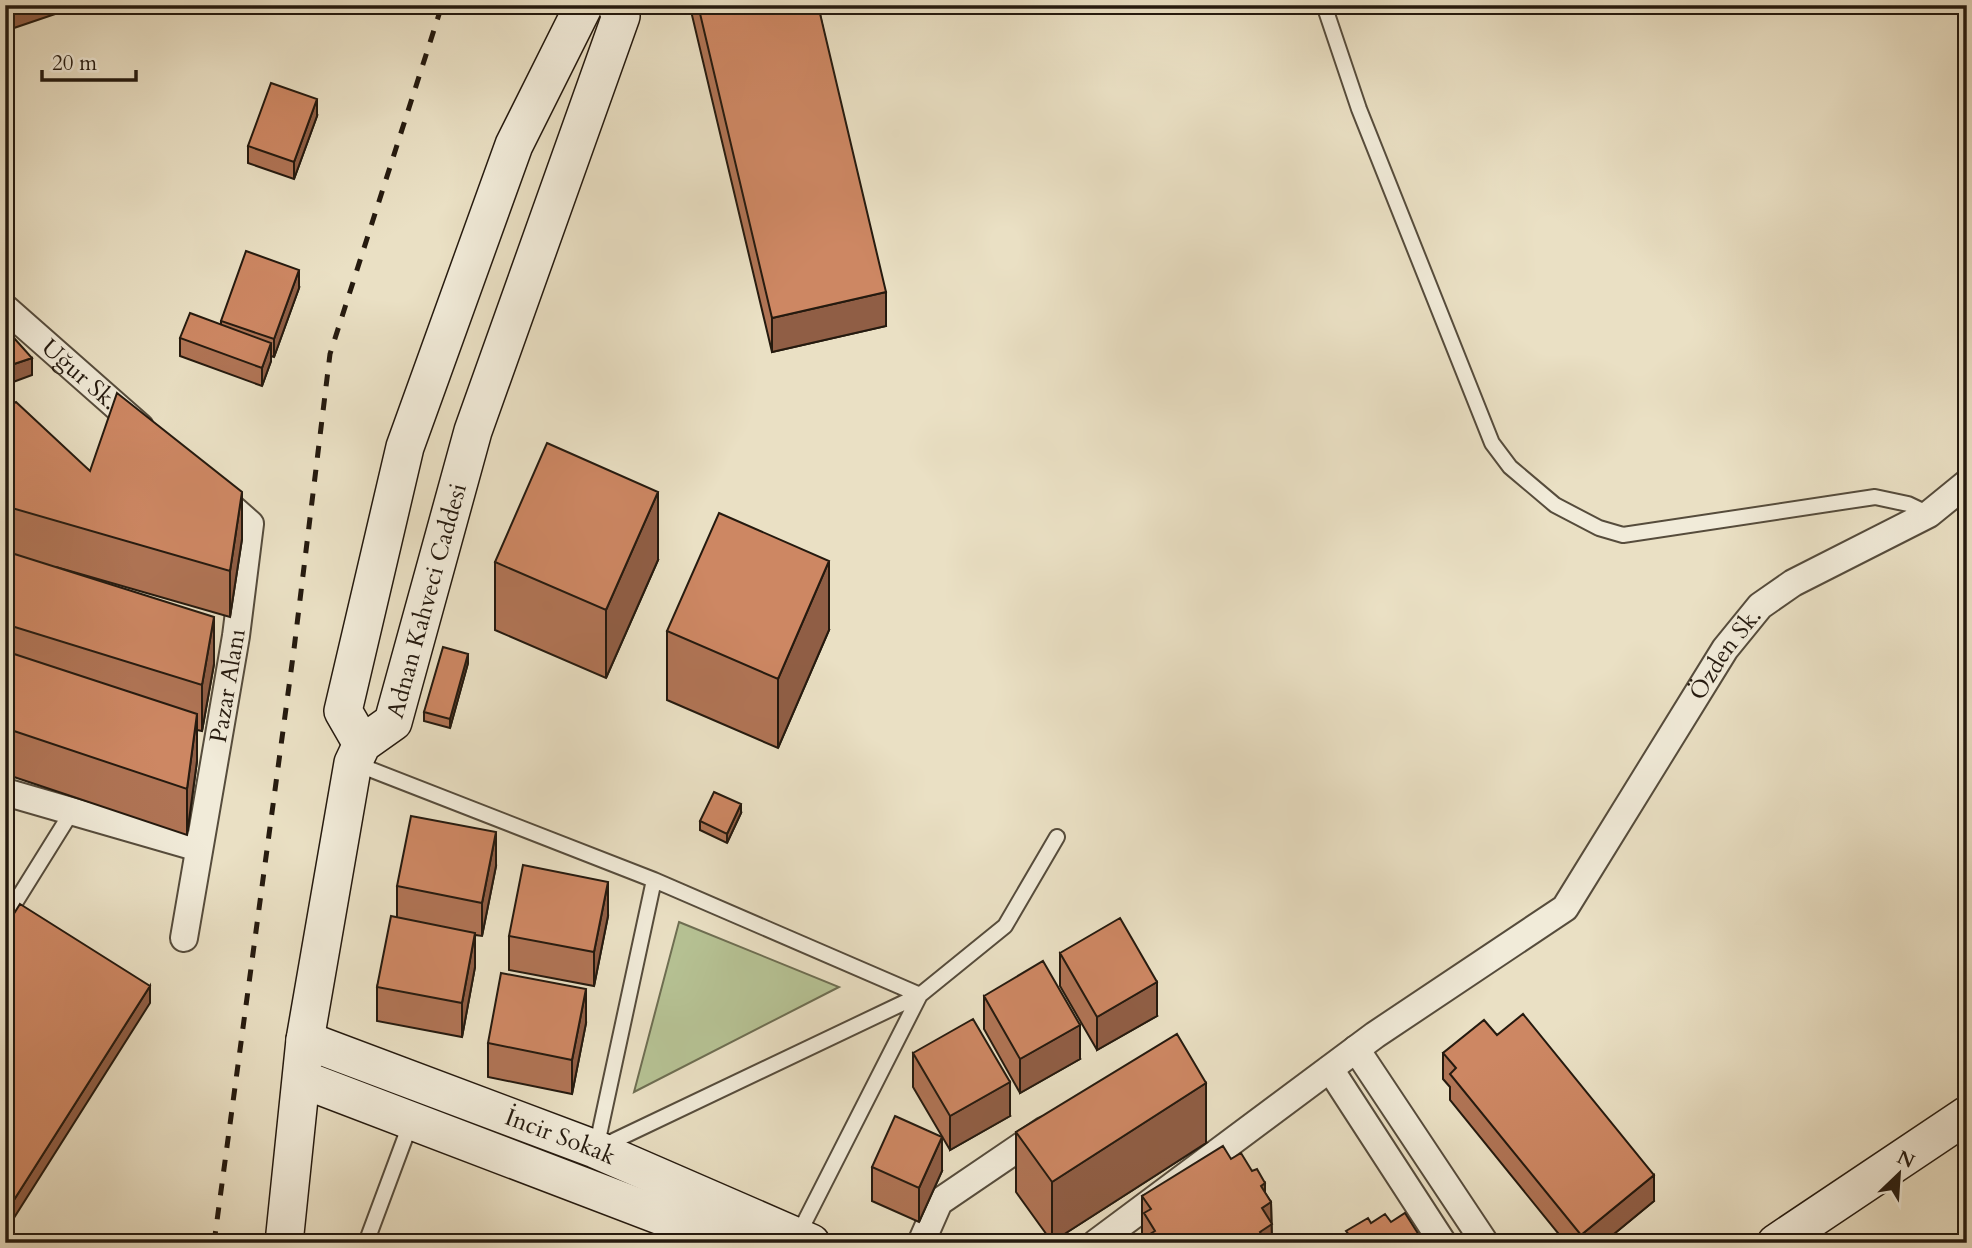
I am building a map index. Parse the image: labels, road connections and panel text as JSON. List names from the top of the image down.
{
  "streets": {
    "main road": ["Adnan Kahveci Caddesi", "İncir Sokak"],
    "street": ["Uğur Sk.", "Özden Sk.", "Pazar Alanı"]
  },
  "scale_bar": "20 m",
  "north": "top right"
}
